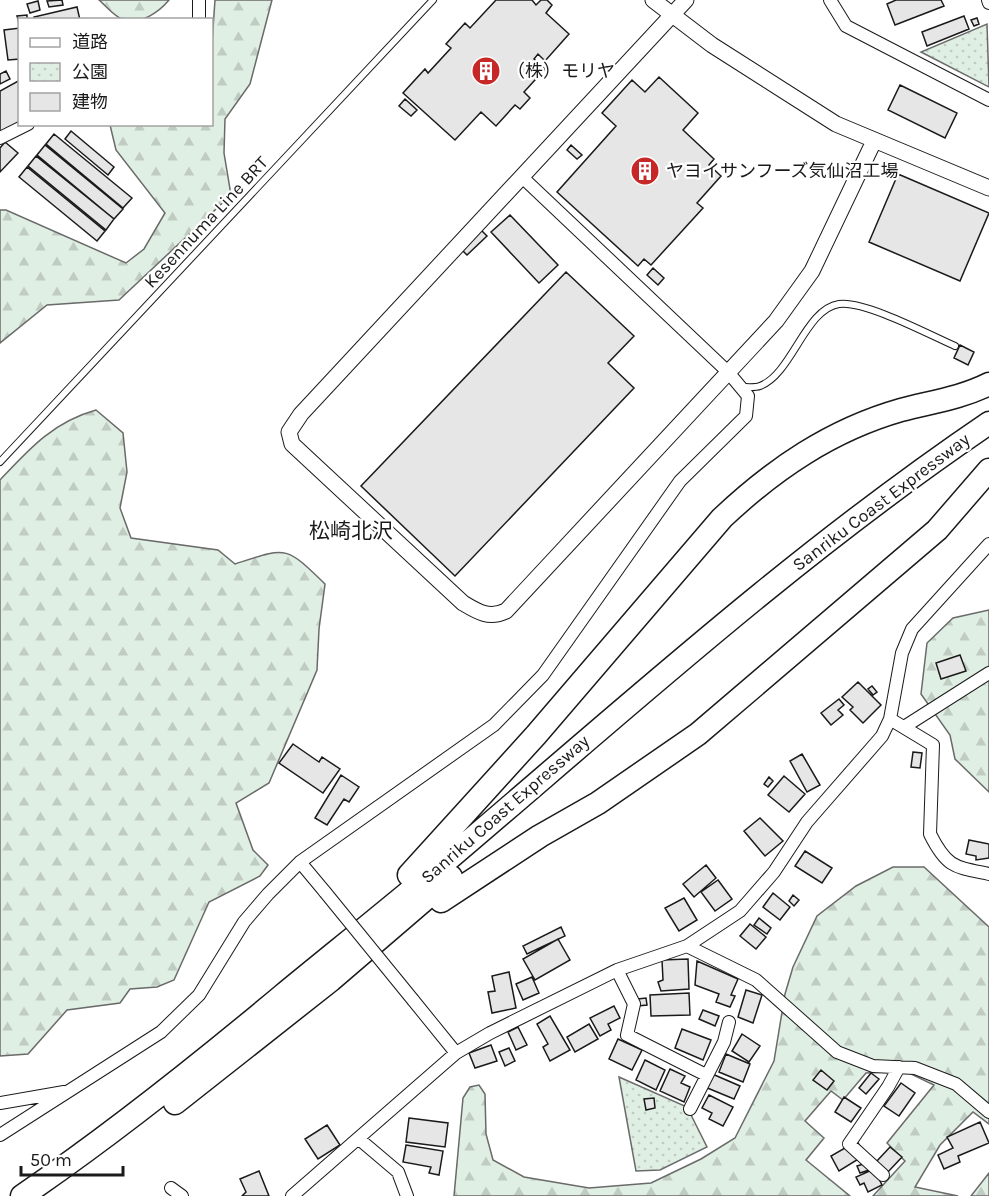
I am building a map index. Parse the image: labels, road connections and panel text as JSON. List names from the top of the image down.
{
  "streets": {
    "highway": ["Sanriku Coast Expressway"],
    "lane": ["Kesennuma Line BRT"]
  },
  "districts": ["松崎北沢"],
  "places": {
    "building": ["（株）モリヤ", "ヤヨイサンフーズ気仙沼工場"]
  },
  "legend": ["道路", "公園", "建物"],
  "scale_bar": "50 m"
}
